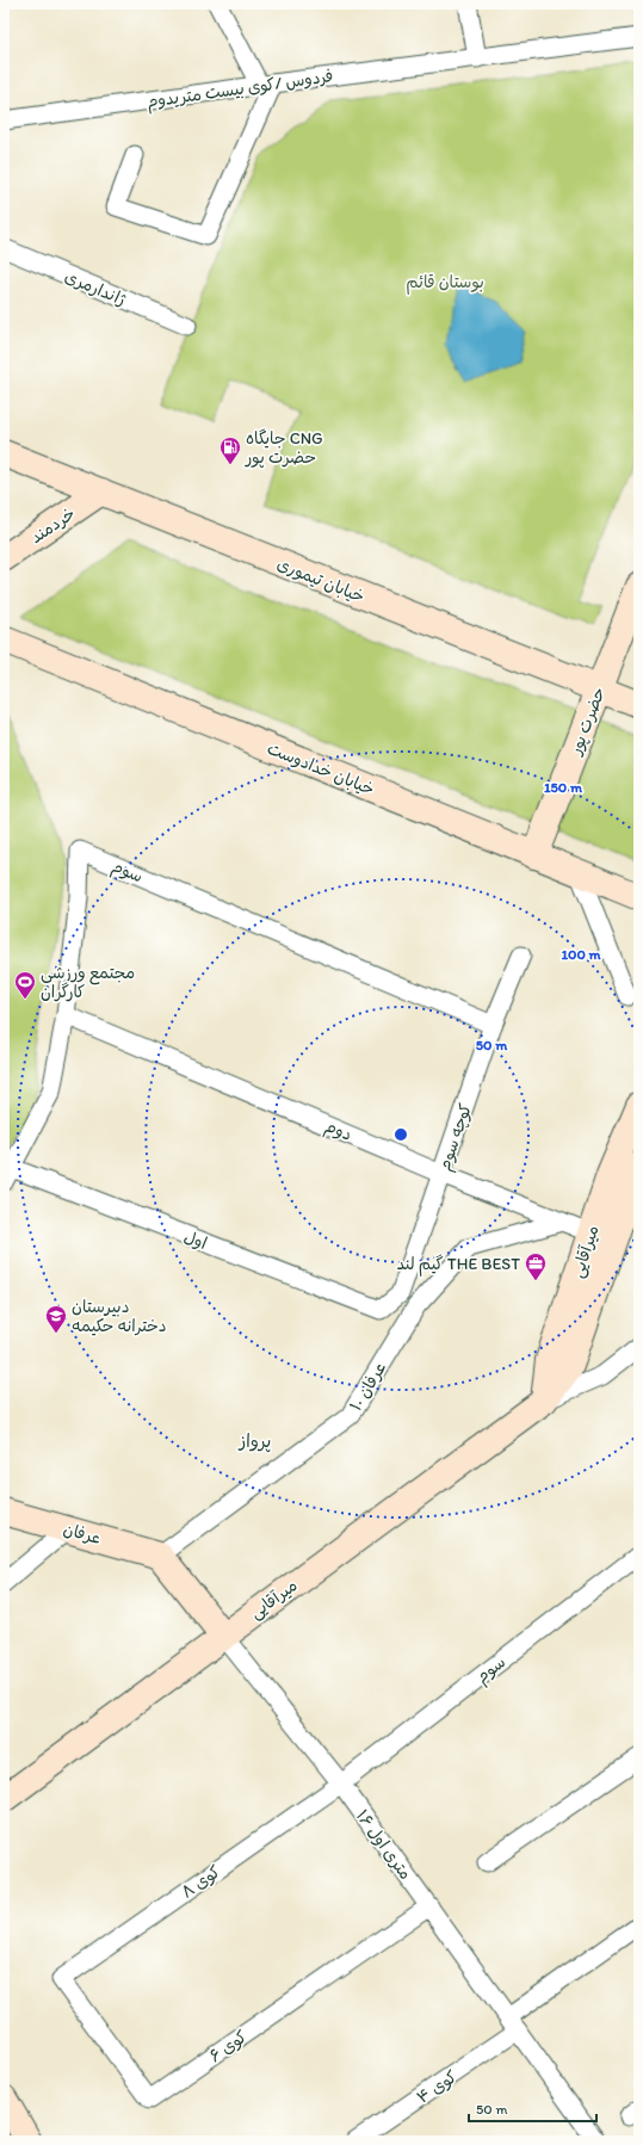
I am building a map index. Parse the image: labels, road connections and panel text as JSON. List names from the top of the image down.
{
  "streets": {
    "street": [
      "فردوس /کوی بیست متریدوم",
      "ژاندارمری",
      "خردمند",
      "خیابان تیموری",
      "حضرت پور",
      "خیابان خدادوست",
      "سوم",
      "دوم",
      "کوچه سوم",
      "اول",
      "میرآقایی",
      "عرفان ۱۰",
      "عرفان",
      "۱۶ متری اول",
      "کوی ۸",
      "کوی ۶",
      "کوی ۴"
    ]
  },
  "crossings": [
    ["خردمند", "خیابان تیموری"],
    ["خیابان تیموری", "حضرت پور"],
    ["حضرت پور", "خیابان خدادوست"],
    ["سوم", "دوم"],
    ["سوم", "کوچه سوم"],
    ["سوم", "اول"],
    ["سوم", "۱۶ متری اول"],
    ["سوم", "کوی ۸"],
    ["دوم", "کوچه سوم"],
    ["دوم", "میرآقایی"],
    ["دوم", "عرفان ۱۰"],
    ["کوچه سوم", "اول"],
    ["میرآقایی", "۱۶ متری اول"],
    ["عرفان ۱۰", "عرفان"],
    ["عرفان ۱۰", "۱۶ متری اول"],
    ["عرفان", "۱۶ متری اول"],
    ["۱۶ متری اول", "کوی ۸"],
    ["۱۶ متری اول", "کوی ۶"],
    ["۱۶ متری اول", "کوی ۴"],
    ["کوی ۸", "کوی ۶"]
  ],
  "districts": ["پرواز"],
  "parks": ["بوستان قائم"],
  "places": {
    "fuel station": ["جایگاه CNG حضرت پور"],
    "sports": ["مجتمع ورزشی کارگران"],
    "office": ["گیم لند THE BEST"],
    "school or university": ["دبیرستان دخترانه حکیمه"]
  },
  "scale_bar": "50 m",
  "rings": ["150 m", "100 m", "50 m"]
}
